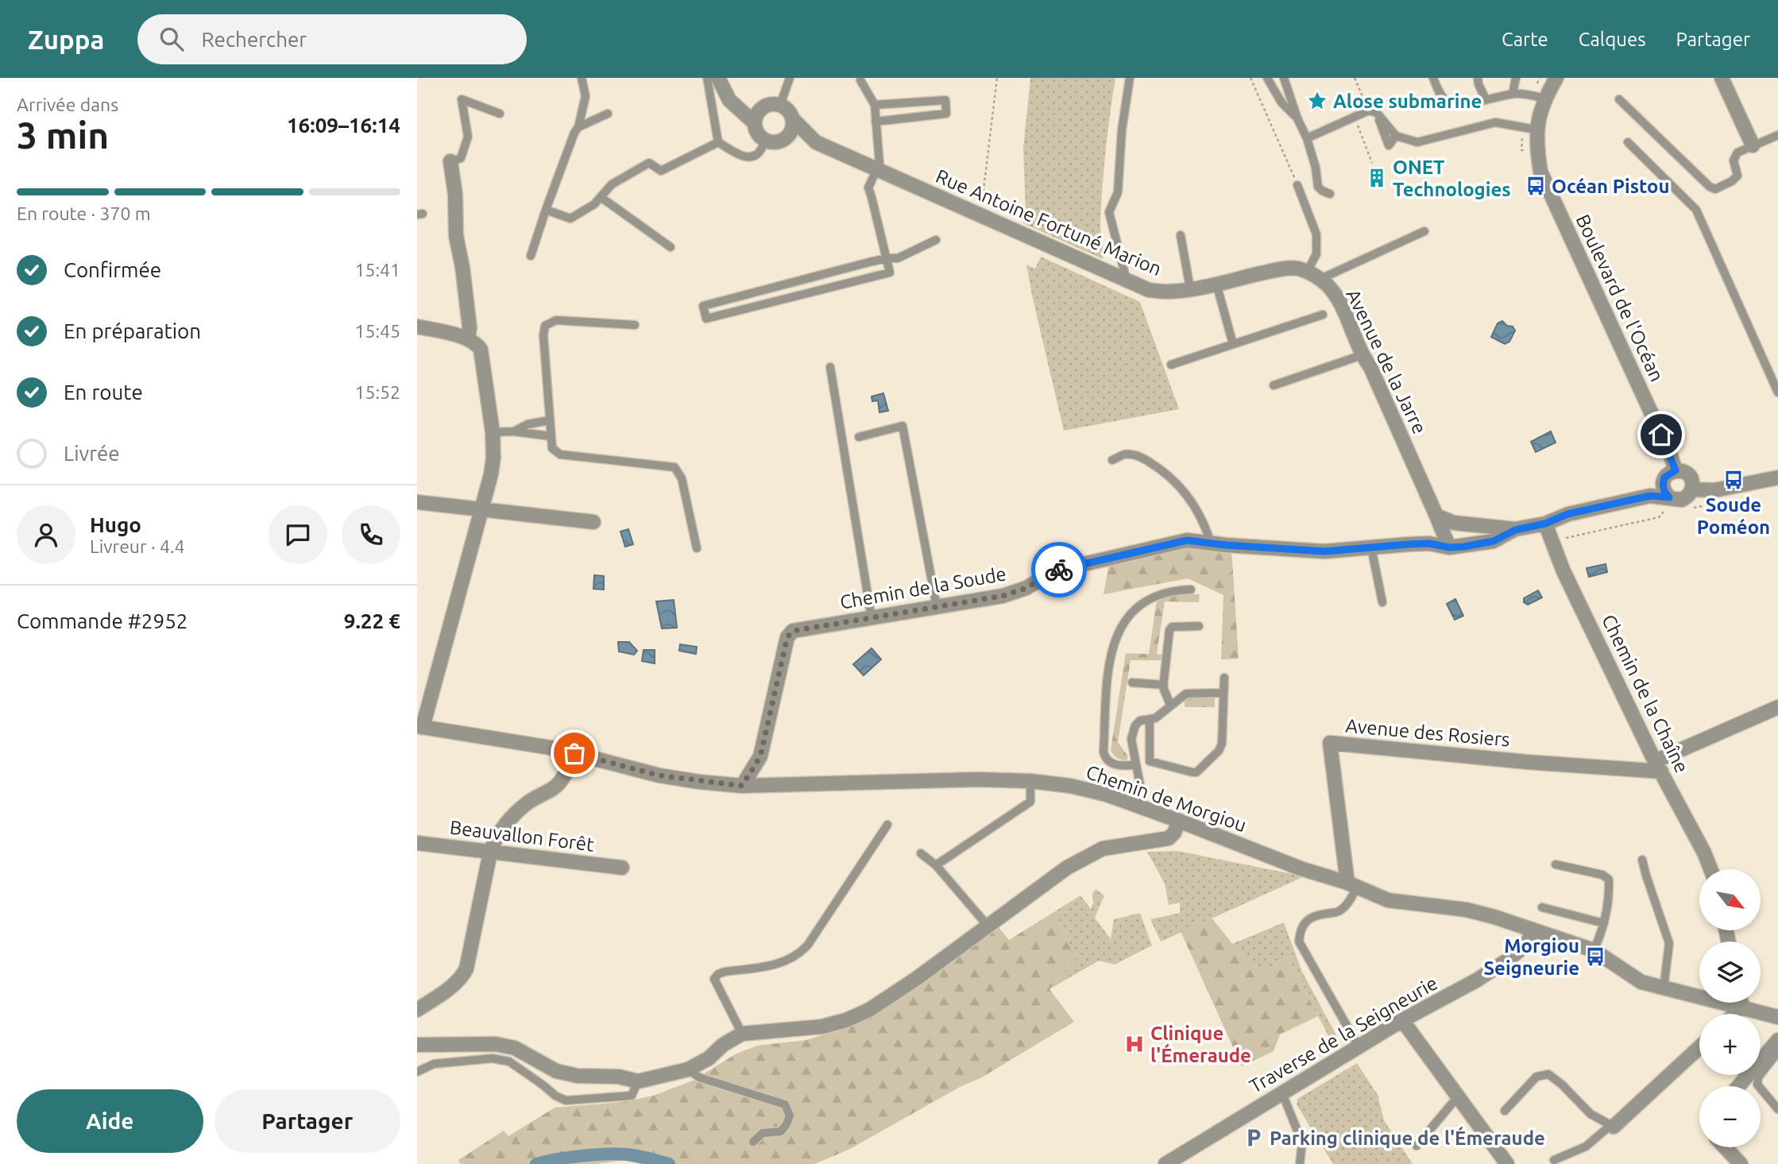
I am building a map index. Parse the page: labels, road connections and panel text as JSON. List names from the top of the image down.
{
  "streets": {
    "street": [
      "Rue Antoine Fortuné Marion",
      "Boulevard de l'Océan",
      "Avenue de la Jarre",
      "Chemin de la Soude",
      "Chemin de la Chaîne",
      "Avenue des Rosiers",
      "Chemin de Morgiou",
      "Beauvallon Forêt",
      "Traverse de la Seigneurie"
    ]
  },
  "crossings": [
    ["Rue Antoine Fortuné Marion", "Avenue de la Jarre"],
    ["Avenue de la Jarre", "Chemin de la Soude"],
    ["Chemin de la Soude", "Chemin de Morgiou"],
    ["Chemin de la Chaîne", "Avenue des Rosiers"],
    ["Avenue des Rosiers", "Chemin de Morgiou"],
    ["Chemin de Morgiou", "Traverse de la Seigneurie"]
  ],
  "places": {
    "place": ["Alose submarine"],
    "building": ["ONET Technologies"],
    "bus stop": ["Océan Pistou", "Soude Poméon", "Morgiou Seigneurie"],
    "hospital": ["Clinique l'Émeraude"],
    "parking": ["Parking clinique de l'Émeraude"]
  },
  "north": "bottom right",
  "page": {
    "header": "Zuppa",
    "search": "Rechercher",
    "nav": ["Carte", "Calques", "Partager"],
    "heading": ["3 min", "Arrivée dans", "16:09–16:14"],
    "panel": [
      "Hugo",
      "Livreur · 4.4",
      "Commande #2952",
      "9.22 €"
    ],
    "bar": "En route · 370 m",
    "list": [
      ["Confirmée", "15:41"],
      ["En préparation", "15:45"],
      ["En route", "15:52"],
      "Livrée"
    ],
    "map_buttons": ["+", "−"],
    "buttons": ["Aide", "Partager"]
  }
}
